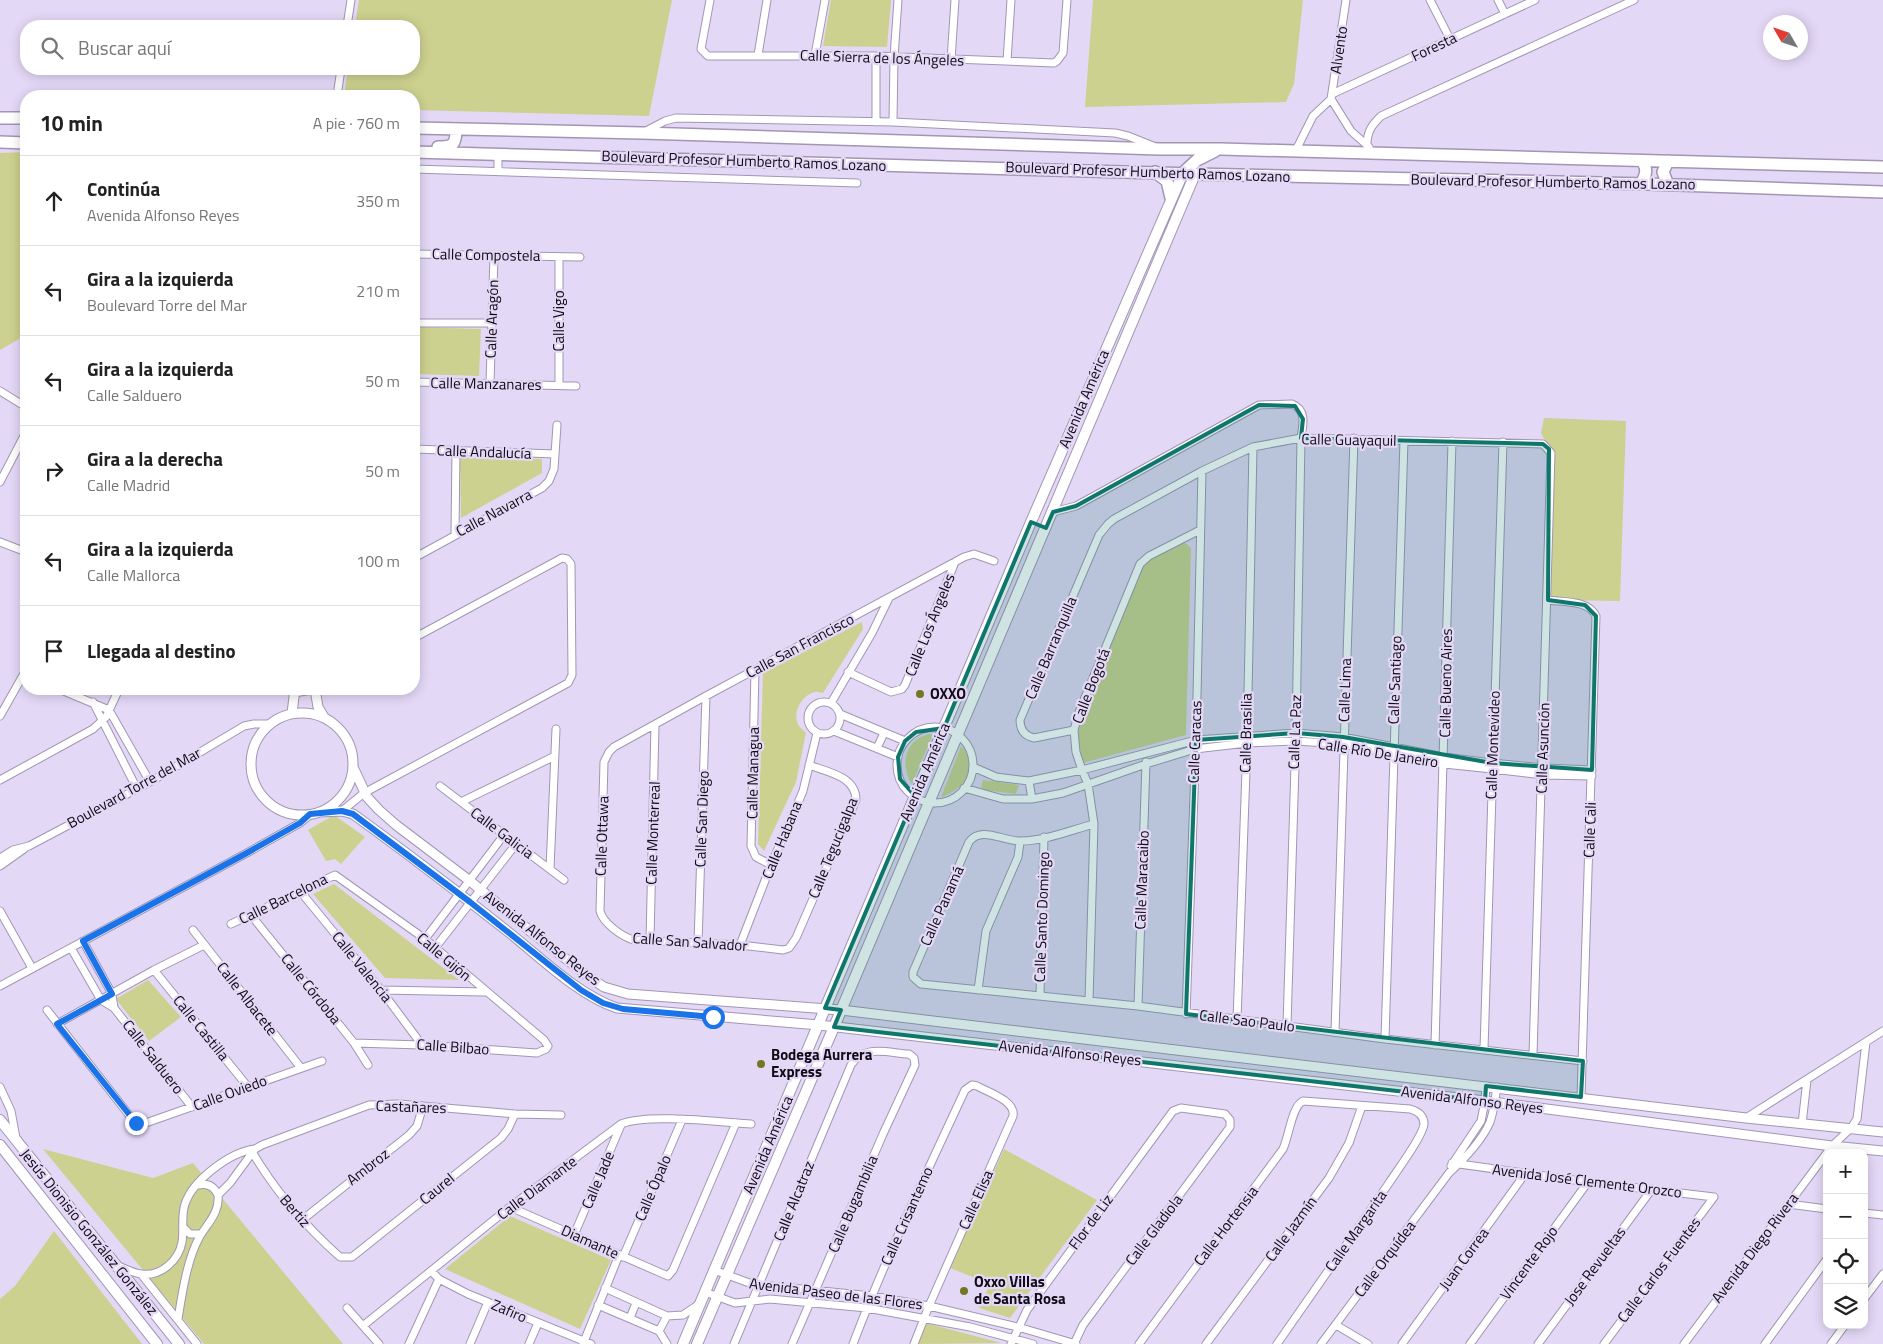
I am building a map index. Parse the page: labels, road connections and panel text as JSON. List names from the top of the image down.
{
  "streets": {
    "main road": ["Boulevard Profesor Humberto Ramos Lozano", "Avenida América", "Jesús Dionisio González González"],
    "street": [
      "Foresta",
      "Alvento",
      "Calle Sierra de los Ángeles",
      "Calle Compostela",
      "Calle Aragón",
      "Calle Vigo",
      "Calle Manzanares",
      "Calle Guayaquil",
      "Calle Andalucía",
      "Calle Navarra",
      "Calle Los Ángeles",
      "Calle San Francisco",
      "Calle Barranquilla",
      "Calle Santiago",
      "Calle Bueno Aires",
      "Calle Bogotá",
      "Calle Lima",
      "Calle La Paz",
      "Calle Brasilia",
      "Calle Caracas",
      "Calle Montevideo",
      "Calle Asunción",
      "Calle Río De Janeiro",
      "Calle Managua",
      "Boulevard Torre del Mar",
      "Calle San Diego",
      "Calle Cali",
      "Calle Galicia",
      "Calle Monterreal",
      "Calle Ottawa",
      "Calle Habana",
      "Calle Tegucigalpa",
      "Calle Maracaibo",
      "Calle Barcelona",
      "Calle Panamá",
      "Calle Santo Domingo",
      "Avenida Alfonso Reyes",
      "Calle San Salvador",
      "Calle Gijón",
      "Calle Valencia",
      "Calle Córdoba",
      "Calle Albacete",
      "Calle Sao Paulo",
      "Calle Castilla",
      "Calle Bilbao",
      "Calle Salduero",
      "Calle Oviedo",
      "Castañares",
      "Ambroz",
      "Calle Jade",
      "Avenida José Clemente Orozco",
      "Calle Diamante",
      "Calle Ópalo",
      "Caurel",
      "Calle Elisa",
      "Calle Alcatraz",
      "Calle Bugambilia",
      "Bertiz",
      "Calle Crisantemo",
      "Flor de Liz",
      "Calle Hortensia",
      "Calle Jazmín",
      "Calle Gladiola",
      "Calle Margarita",
      "Diamante",
      "Avenida Diego Rivera",
      "Calle Orquídea",
      "Juan Correa",
      "Vincente Rojo",
      "Jose Revueltas",
      "Calle Carlos Fuentes",
      "Avenida Paseo de las Flores",
      "Zafiro"
    ]
  },
  "crossings": [
    ["Foresta", "Alvento"],
    ["Boulevard Profesor Humberto Ramos Lozano", "Avenida América"],
    ["Calle Compostela", "Calle Aragón"],
    ["Calle Compostela", "Calle Vigo"],
    ["Calle Aragón", "Calle Manzanares"],
    ["Calle Vigo", "Calle Manzanares"],
    ["Avenida América", "Calle La Paz"],
    ["Avenida América", "Avenida Alfonso Reyes"],
    ["Avenida América", "Avenida Paseo de las Flores"],
    ["Calle Guayaquil", "Calle Barranquilla"],
    ["Calle Guayaquil", "Calle Santiago"],
    ["Calle Guayaquil", "Calle Bueno Aires"],
    ["Calle Guayaquil", "Calle Lima"],
    ["Calle Guayaquil", "Calle La Paz"],
    ["Calle Guayaquil", "Calle Brasilia"],
    ["Calle Guayaquil", "Calle Caracas"],
    ["Calle Guayaquil", "Calle Montevideo"],
    ["Calle Guayaquil", "Calle Asunción"],
    ["Calle Andalucía", "Calle Navarra"],
    ["Calle Los Ángeles", "Calle San Francisco"],
    ["Calle San Francisco", "Calle Managua"],
    ["Calle San Francisco", "Calle San Diego"],
    ["Calle San Francisco", "Calle Monterreal"],
    ["Calle San Francisco", "Calle Ottawa"],
    ["Calle Barranquilla", "Calle Bogotá"],
    ["Calle Santiago", "Calle Río De Janeiro"],
    ["Calle Santiago", "Calle Sao Paulo"],
    ["Calle Bueno Aires", "Calle Río De Janeiro"],
    ["Calle Bueno Aires", "Calle Sao Paulo"],
    ["Calle Bogotá", "Calle Caracas"],
    ["Calle Bogotá", "Calle Río De Janeiro"],
    ["Calle Bogotá", "Calle Sao Paulo"],
    ["Calle Lima", "Calle Río De Janeiro"],
    ["Calle Lima", "Calle Sao Paulo"],
    ["Calle La Paz", "Calle Río De Janeiro"],
    ["Calle La Paz", "Calle Sao Paulo"],
    ["Calle Brasilia", "Calle Río De Janeiro"],
    ["Calle Brasilia", "Calle Sao Paulo"],
    ["Calle Caracas", "Calle Río De Janeiro"],
    ["Calle Caracas", "Calle Sao Paulo"],
    ["Calle Montevideo", "Calle Río De Janeiro"],
    ["Calle Montevideo", "Calle Sao Paulo"],
    ["Calle Asunción", "Calle Río De Janeiro"],
    ["Calle Asunción", "Calle Cali"],
    ["Calle Asunción", "Calle Sao Paulo"],
    ["Calle Río De Janeiro", "Calle Cali"],
    ["Calle Río De Janeiro", "Calle Maracaibo"],
    ["Calle Managua", "Calle Habana"],
    ["Boulevard Torre del Mar", "Avenida Alfonso Reyes"],
    ["Calle San Diego", "Calle San Salvador"],
    ["Calle Cali", "Avenida Alfonso Reyes"],
    ["Calle Cali", "Calle Sao Paulo"],
    ["Calle Monterreal", "Calle San Salvador"],
    ["Calle Ottawa", "Calle San Salvador"],
    ["Calle Habana", "Calle Tegucigalpa"],
    ["Calle Habana", "Calle San Salvador"],
    ["Calle Tegucigalpa", "Calle San Salvador"],
    ["Calle Maracaibo", "Calle Sao Paulo"],
    ["Calle Barcelona", "Calle Gijón"],
    ["Calle Barcelona", "Calle Valencia"],
    ["Calle Barcelona", "Calle Córdoba"],
    ["Calle Panamá", "Calle Sao Paulo"],
    ["Calle Santo Domingo", "Calle Sao Paulo"],
    ["Avenida Alfonso Reyes", "Avenida Diego Rivera"],
    ["Avenida Alfonso Reyes", "Calle Orquídea"],
    ["Calle Gijón", "Calle Bilbao"],
    ["Calle Valencia", "Calle Bilbao"],
    ["Calle Córdoba", "Calle Bilbao"],
    ["Calle Albacete", "Calle Oviedo"],
    ["Calle Castilla", "Calle Oviedo"],
    ["Calle Salduero", "Calle Oviedo"],
    ["Castañares", "Ambroz"],
    ["Castañares", "Caurel"],
    ["Castañares", "Bertiz"],
    ["Ambroz", "Bertiz"],
    ["Calle Jade", "Calle Diamante"],
    ["Calle Jade", "Diamante"],
    ["Avenida José Clemente Orozco", "Calle Orquídea"],
    ["Avenida José Clemente Orozco", "Juan Correa"],
    ["Avenida José Clemente Orozco", "Vincente Rojo"],
    ["Avenida José Clemente Orozco", "Jose Revueltas"],
    ["Avenida José Clemente Orozco", "Calle Carlos Fuentes"],
    ["Calle Diamante", "Calle Ópalo"],
    ["Calle Diamante", "Diamante"],
    ["Calle Diamante", "Zafiro"],
    ["Calle Ópalo", "Diamante"],
    ["Calle Ópalo", "Zafiro"],
    ["Caurel", "Bertiz"],
    ["Calle Elisa", "Calle Crisantemo"],
    ["Calle Elisa", "Avenida Paseo de las Flores"],
    ["Calle Alcatraz", "Calle Bugambilia"],
    ["Calle Alcatraz", "Avenida Paseo de las Flores"],
    ["Calle Bugambilia", "Avenida Paseo de las Flores"],
    ["Calle Crisantemo", "Avenida Paseo de las Flores"],
    ["Flor de Liz", "Calle Gladiola"],
    ["Flor de Liz", "Avenida Paseo de las Flores"],
    ["Calle Hortensia", "Calle Jazmín"],
    ["Calle Hortensia", "Calle Margarita"],
    ["Calle Jazmín", "Calle Margarita"],
    ["Calle Gladiola", "Avenida Paseo de las Flores"]
  ],
  "places": ["OXXO", "Bodega Aurrera Express", "Oxxo Villas de Santa Rosa"],
  "north": "top left",
  "page": {
    "search": "Buscar aquí",
    "heading": ["10 min", "A pie · 760 m"],
    "list": [
      ["Continúa", "Avenida Alfonso Reyes", "350 m"],
      ["Gira a la izquierda", "Boulevard Torre del Mar", "210 m"],
      ["Gira a la izquierda", "Calle Salduero", "50 m"],
      ["Gira a la derecha", "Calle Madrid", "50 m"],
      ["Gira a la izquierda", "Calle Mallorca", "100 m"],
      "Llegada al destino"
    ],
    "map_buttons": ["+", "−"]
  }
}
